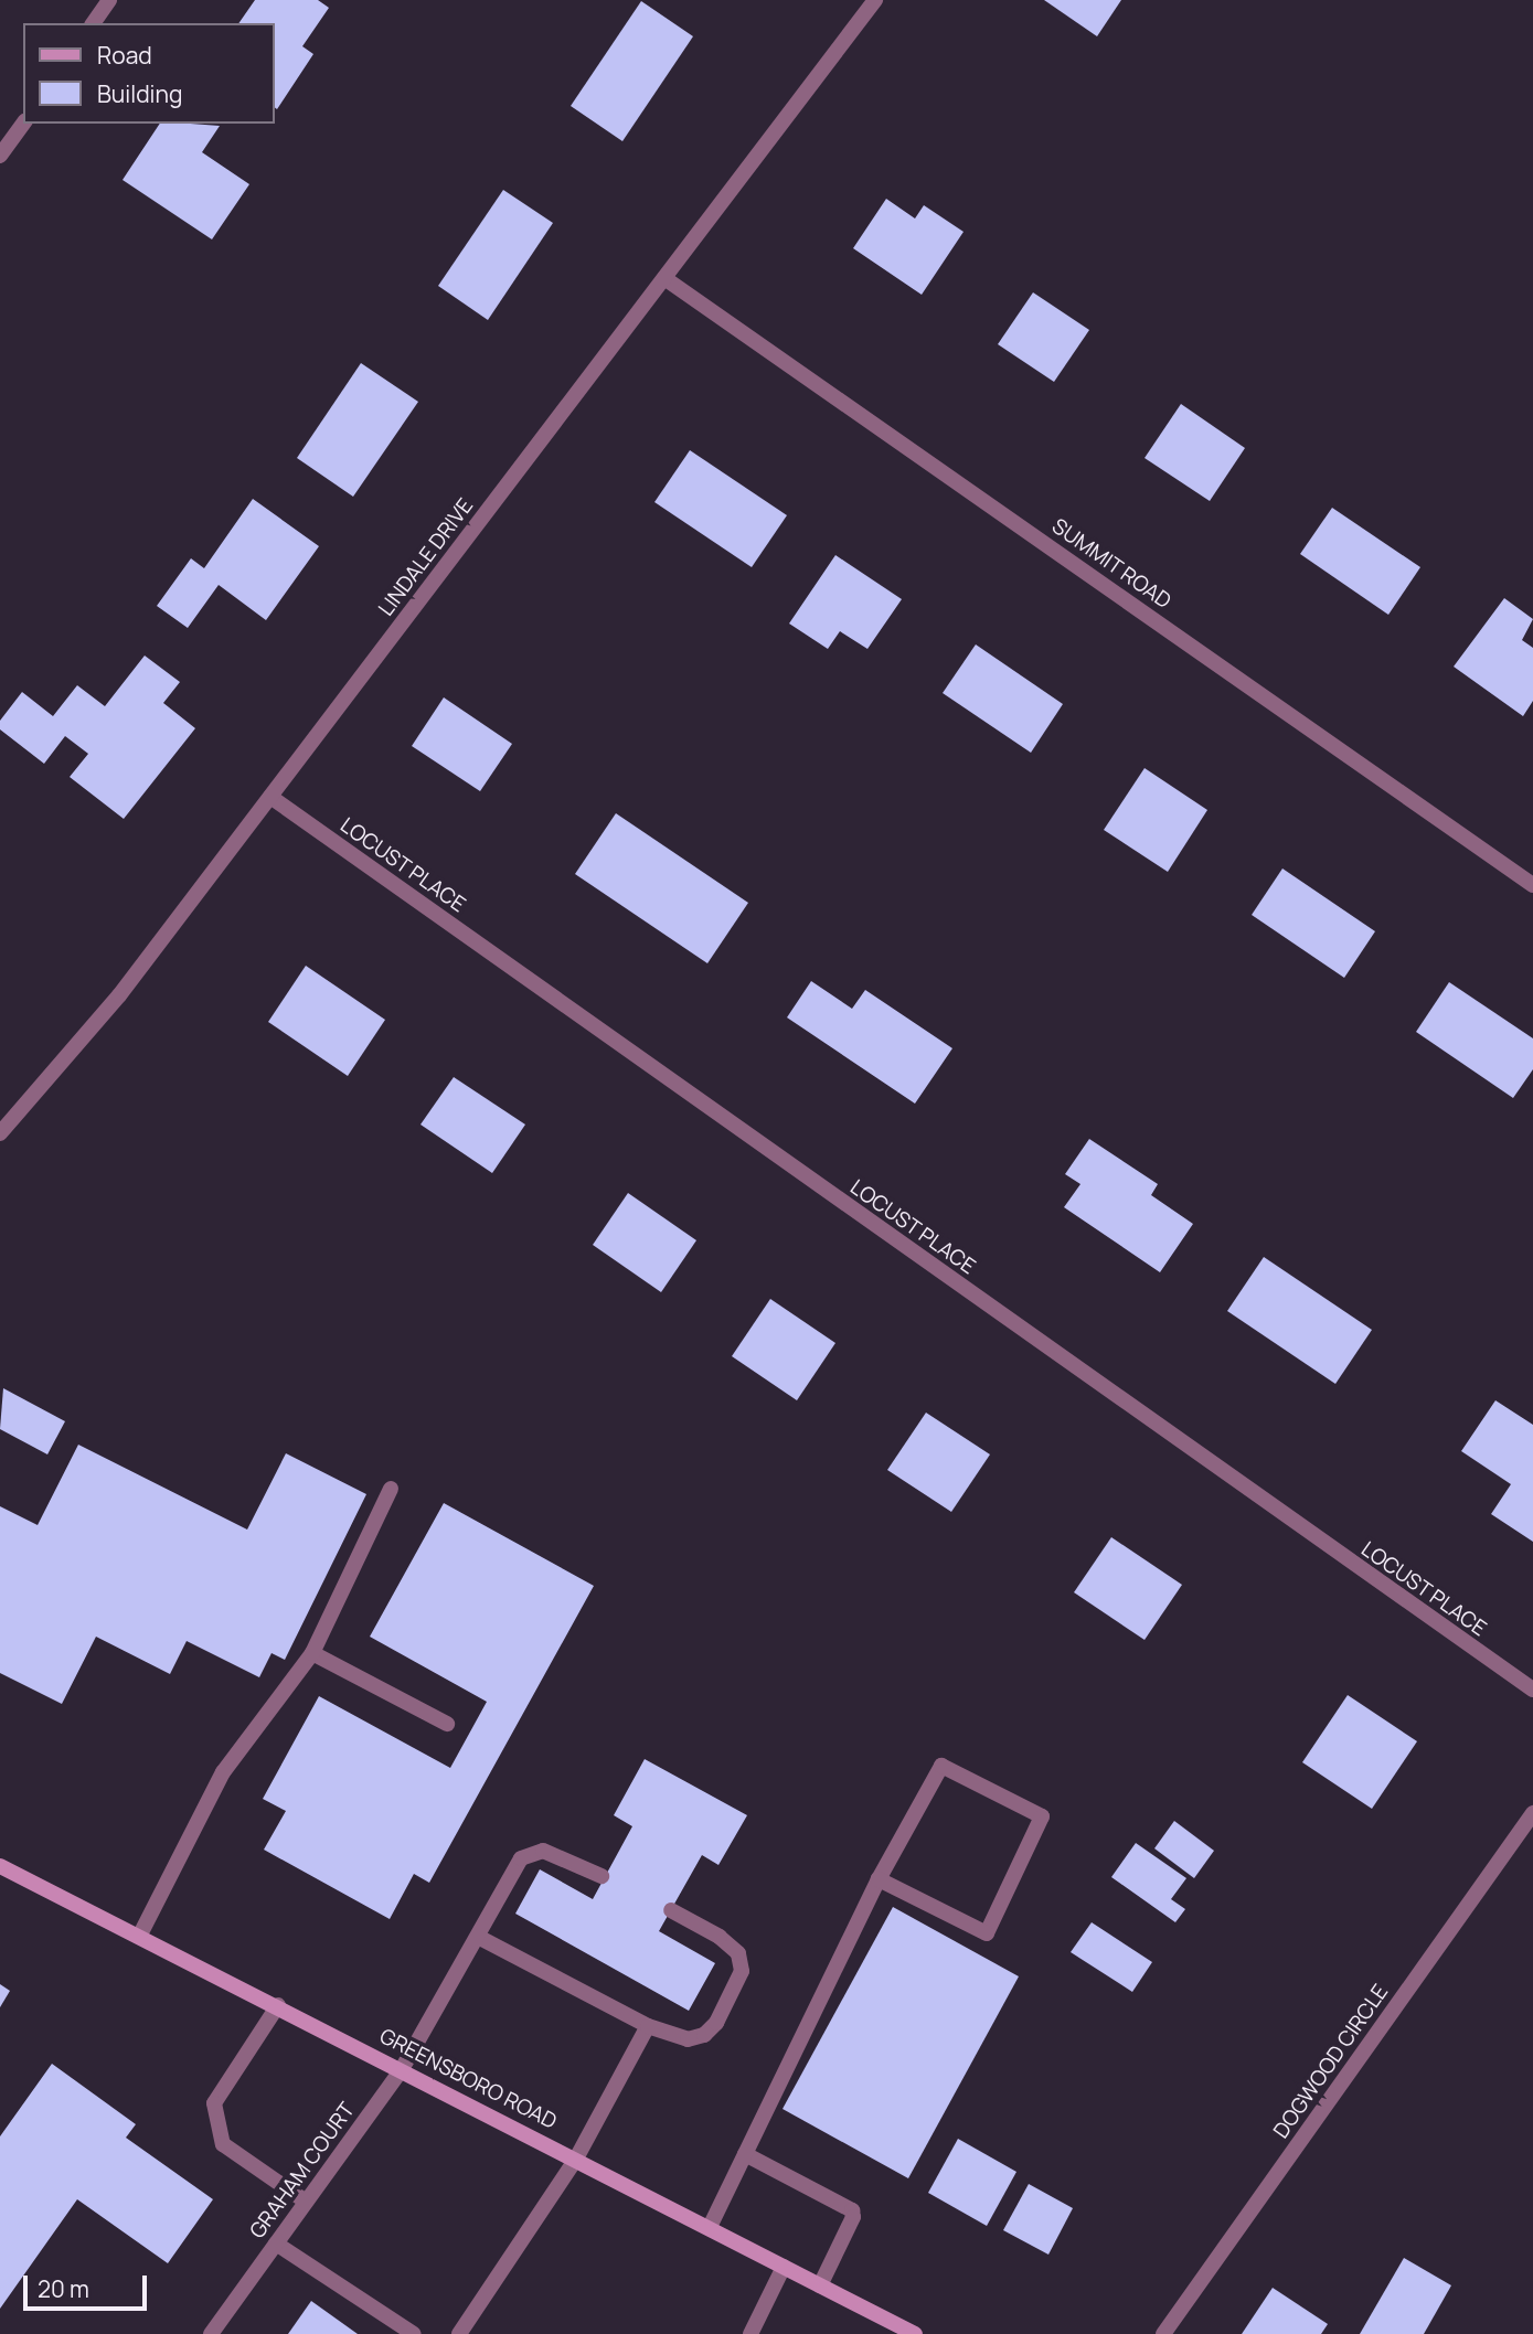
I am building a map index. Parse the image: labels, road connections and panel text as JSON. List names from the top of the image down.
{
  "streets": {
    "main road": ["GREENSBORO ROAD"],
    "street": [
      "LINDALE DRIVE",
      "SUMMIT ROAD",
      "LOCUST PLACE",
      "DOGWOOD CIRCLE",
      "GRAHAM COURT"
    ]
  },
  "crossings": [
    ["LINDALE DRIVE", "SUMMIT ROAD"],
    ["LINDALE DRIVE", "LOCUST PLACE"],
    ["GREENSBORO ROAD", "GRAHAM COURT"]
  ],
  "legend": ["Road", "Building"],
  "scale_bar": "20 m"
}
